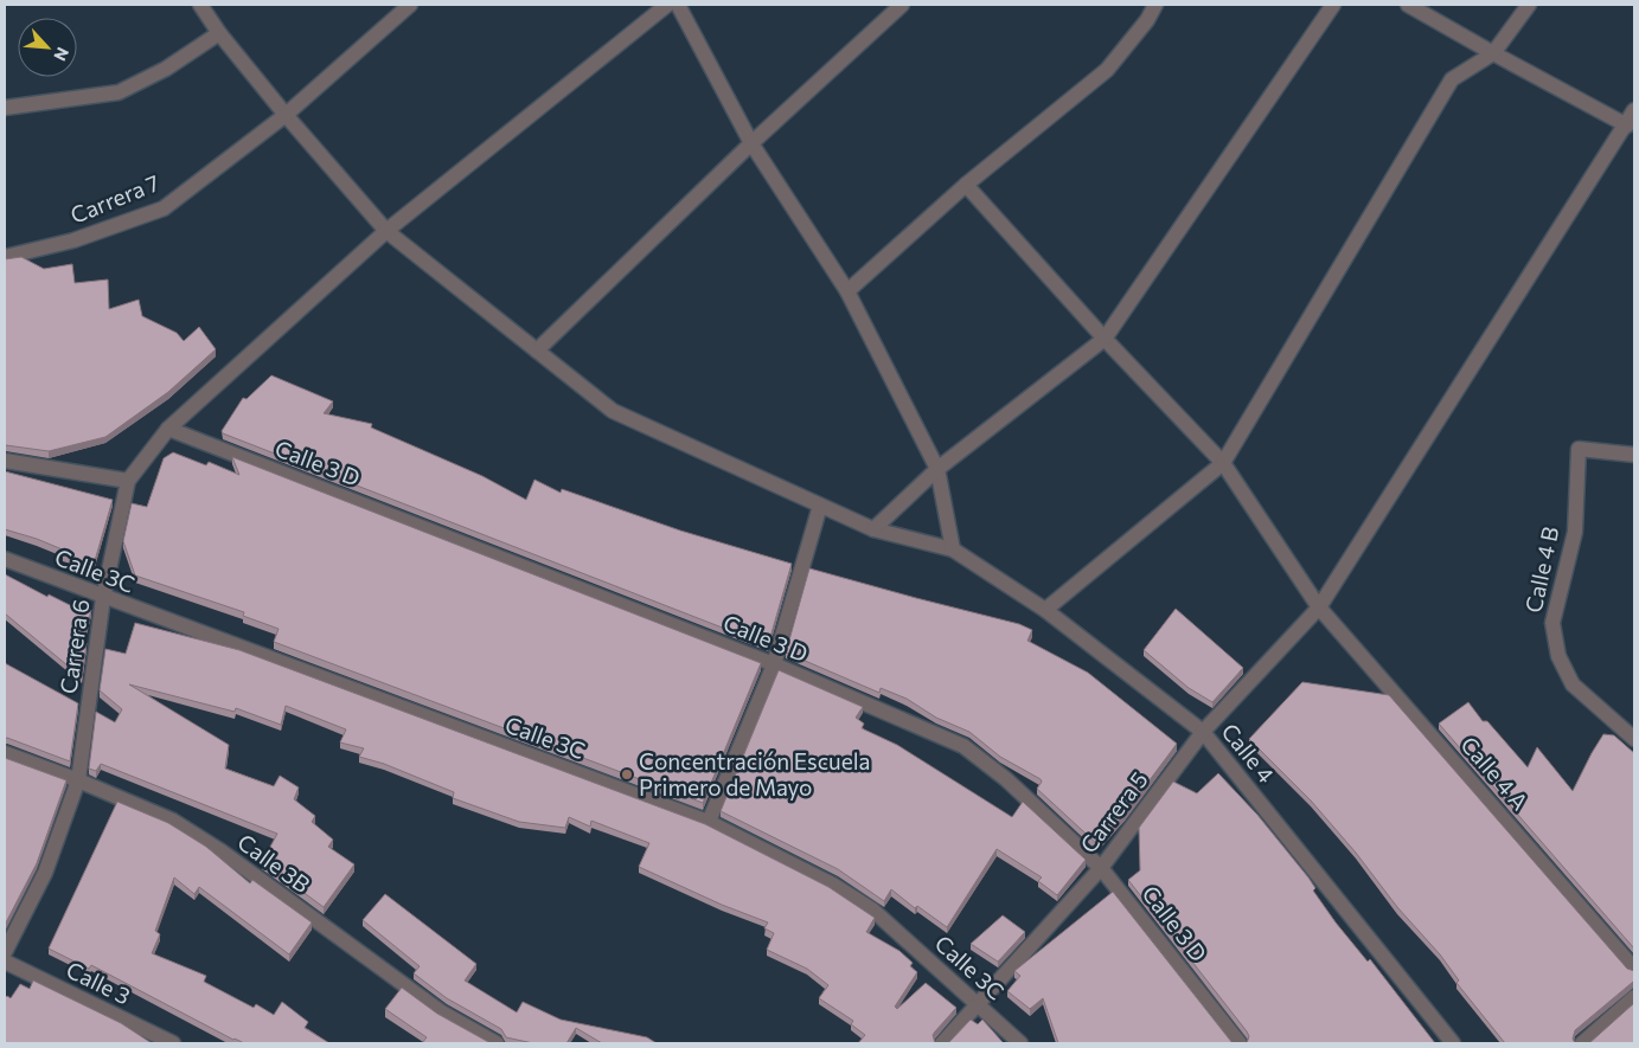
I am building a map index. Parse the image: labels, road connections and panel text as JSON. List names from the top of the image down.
{
  "streets": {
    "street": [
      "Carrera 7",
      "Calle 3 D",
      "Calle 4 B",
      "Calle 3C",
      "Carrera 6",
      "Calle 4",
      "Calle 4 A",
      "Carrera 5",
      "Calle 3B",
      "Calle 3"
    ]
  },
  "crossings": [
    ["Carrera 7", "Calle 4"],
    ["Calle 3 D", "Carrera 6"],
    ["Calle 3 D", "Carrera 5"],
    ["Calle 3C", "Carrera 6"],
    ["Calle 3C", "Carrera 5"],
    ["Carrera 6", "Calle 4"],
    ["Carrera 6", "Calle 3B"],
    ["Calle 4", "Carrera 5"],
    ["Calle 4 A", "Carrera 5"]
  ],
  "places": ["Concentración Escuela Primero de Mayo"],
  "north": "bottom right"
}
